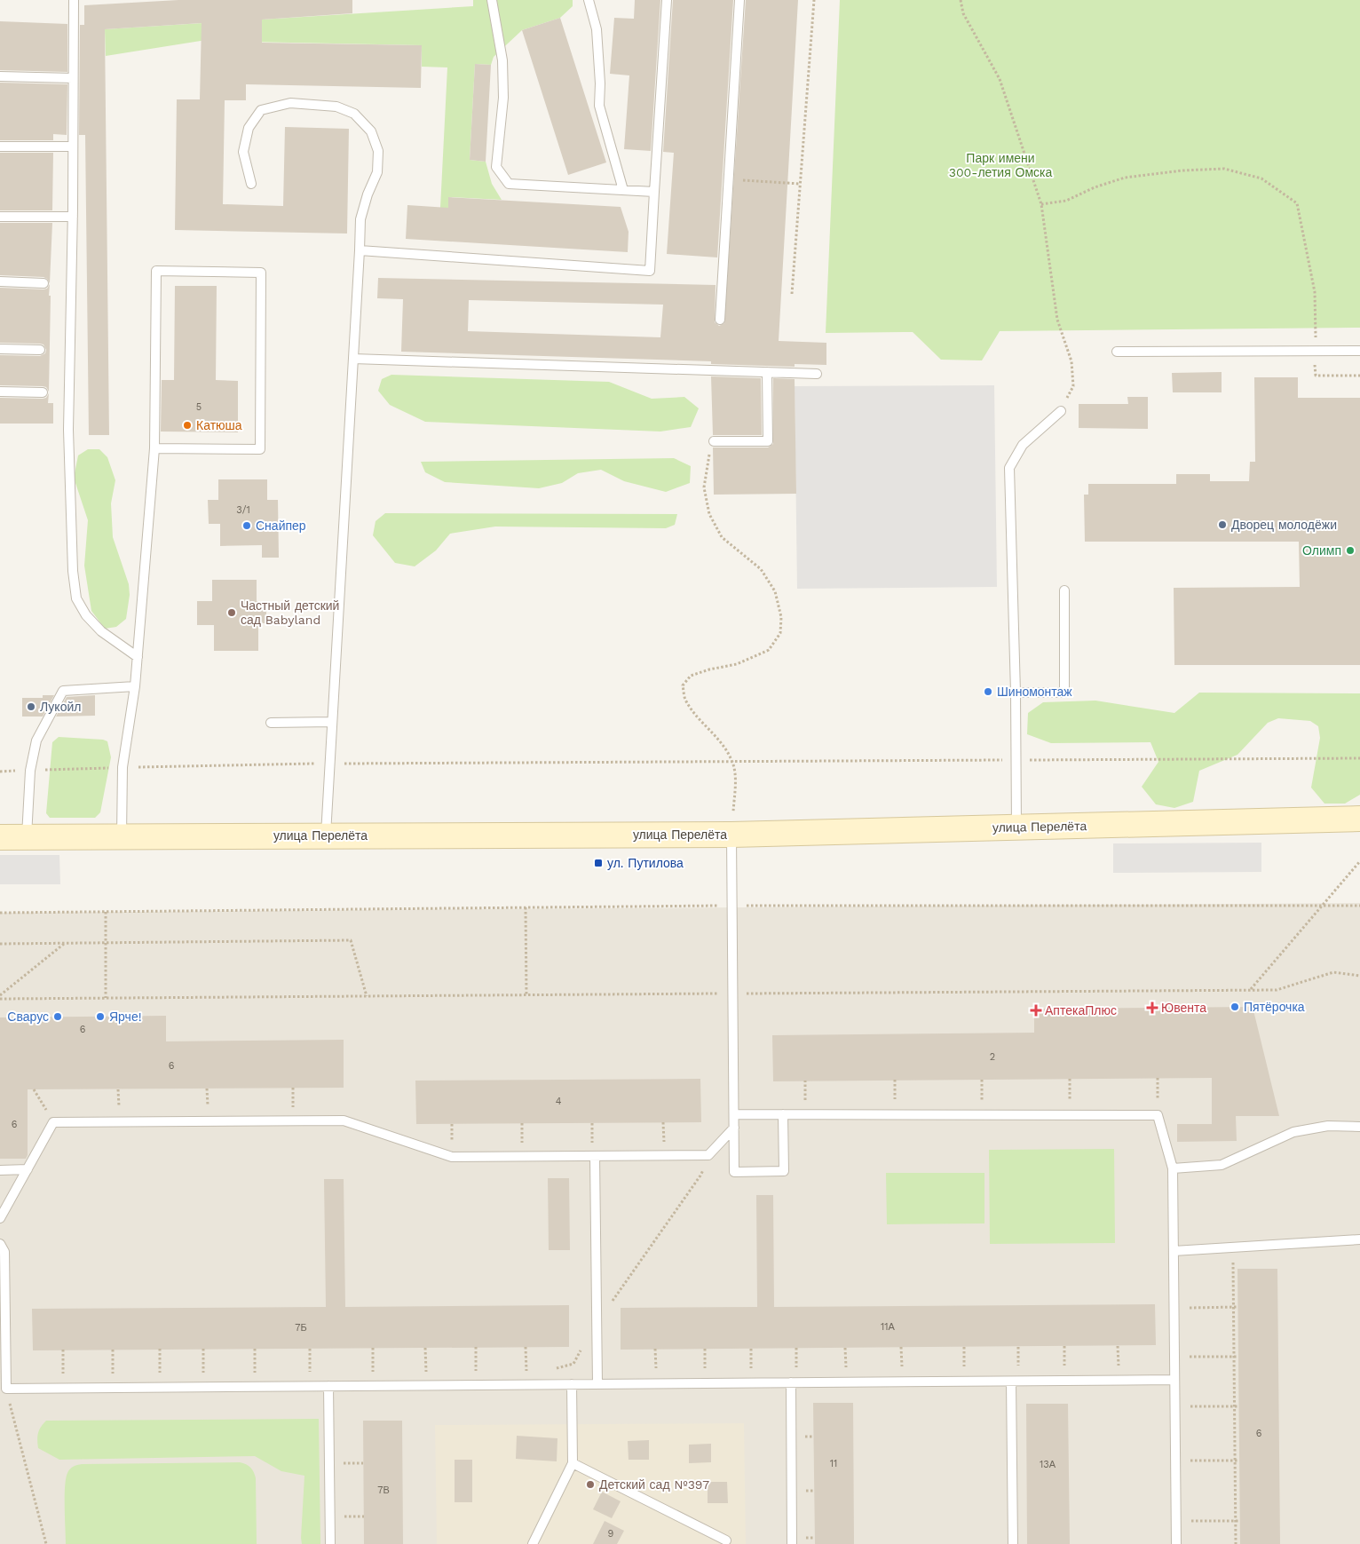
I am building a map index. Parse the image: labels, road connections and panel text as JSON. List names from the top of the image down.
{
  "streets": {
    "main road": ["улица Перелёта"]
  },
  "parks": ["Парк имени 300-летия Омска"],
  "places": {
    "other": [
      "Катюша",
      "Дворец молодёжи",
      "Снайпер",
      "Олимп",
      "Частный детский сад Babyland",
      "Шиномонтаж",
      "Лукойл",
      "Пятёрочка",
      "Сварус",
      "Ярче!",
      "Детский сад №397"
    ],
    "transit": ["ул. Путилова"],
    "health": ["Ювента", "АптекаПлюс"]
  },
  "house_numbers": [
    "5",
    "3/1",
    "6",
    "2",
    "6",
    "4",
    "6",
    "11А",
    "7Б",
    "6",
    "11",
    "13А",
    "7В",
    "9"
  ]
}
